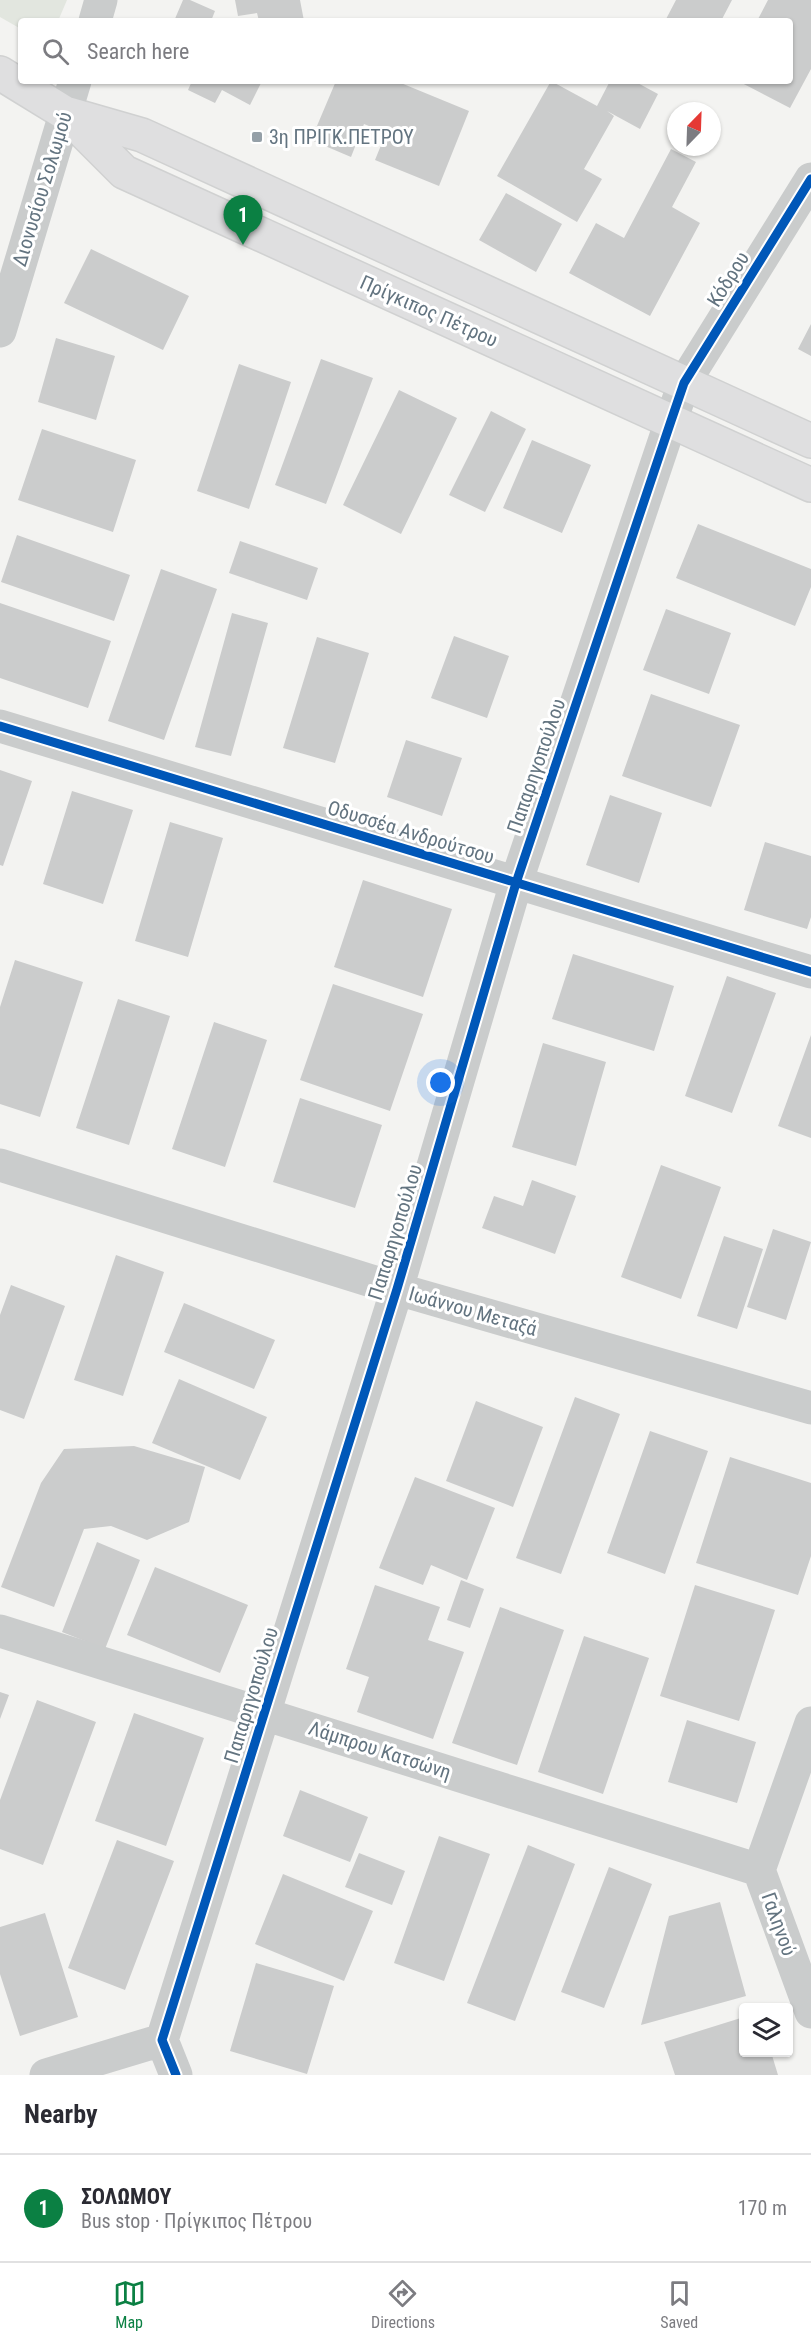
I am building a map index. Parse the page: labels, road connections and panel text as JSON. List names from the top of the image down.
{
  "streets": {
    "main road": ["Πρίγκιπος Πέτρου"],
    "street": [
      "Διονυσίου Σολωμού",
      "Κόδρου",
      "Παπαρηγοπούλου",
      "Οδυσσέα Ανδρούτσου",
      "Ιωάννου Μεταξά",
      "Λάμπρου Κατσώνη",
      "Γαληνού"
    ]
  },
  "crossings": [
    ["Διονυσίου Σολωμού", "Πρίγκιπος Πέτρου"],
    ["Κόδρου", "Πρίγκιπος Πέτρου"],
    ["Κόδρου", "Παπαρηγοπούλου"],
    ["Πρίγκιπος Πέτρου", "Παπαρηγοπούλου"],
    ["Παπαρηγοπούλου", "Οδυσσέα Ανδρούτσου"],
    ["Παπαρηγοπούλου", "Ιωάννου Μεταξά"],
    ["Παπαρηγοπούλου", "Λάμπρου Κατσώνη"],
    ["Λάμπρου Κατσώνη", "Γαληνού"]
  ],
  "places": {
    "transit": ["3η ΠΡΙΓΚ.ΠΕΤΡΟΥ"]
  },
  "north": "top right",
  "page": {
    "search": "Search here",
    "pins": "1",
    "heading": "Nearby",
    "list": [
      {
        "mark": "1",
        "name": "ΣΟΛΩΜΟΥ",
        "note": "Bus stop · Πρίγκιπος Πέτρου",
        "value": "170 m"
      }
    ],
    "nav": ["Map", "Directions", "Saved"]
  }
}
